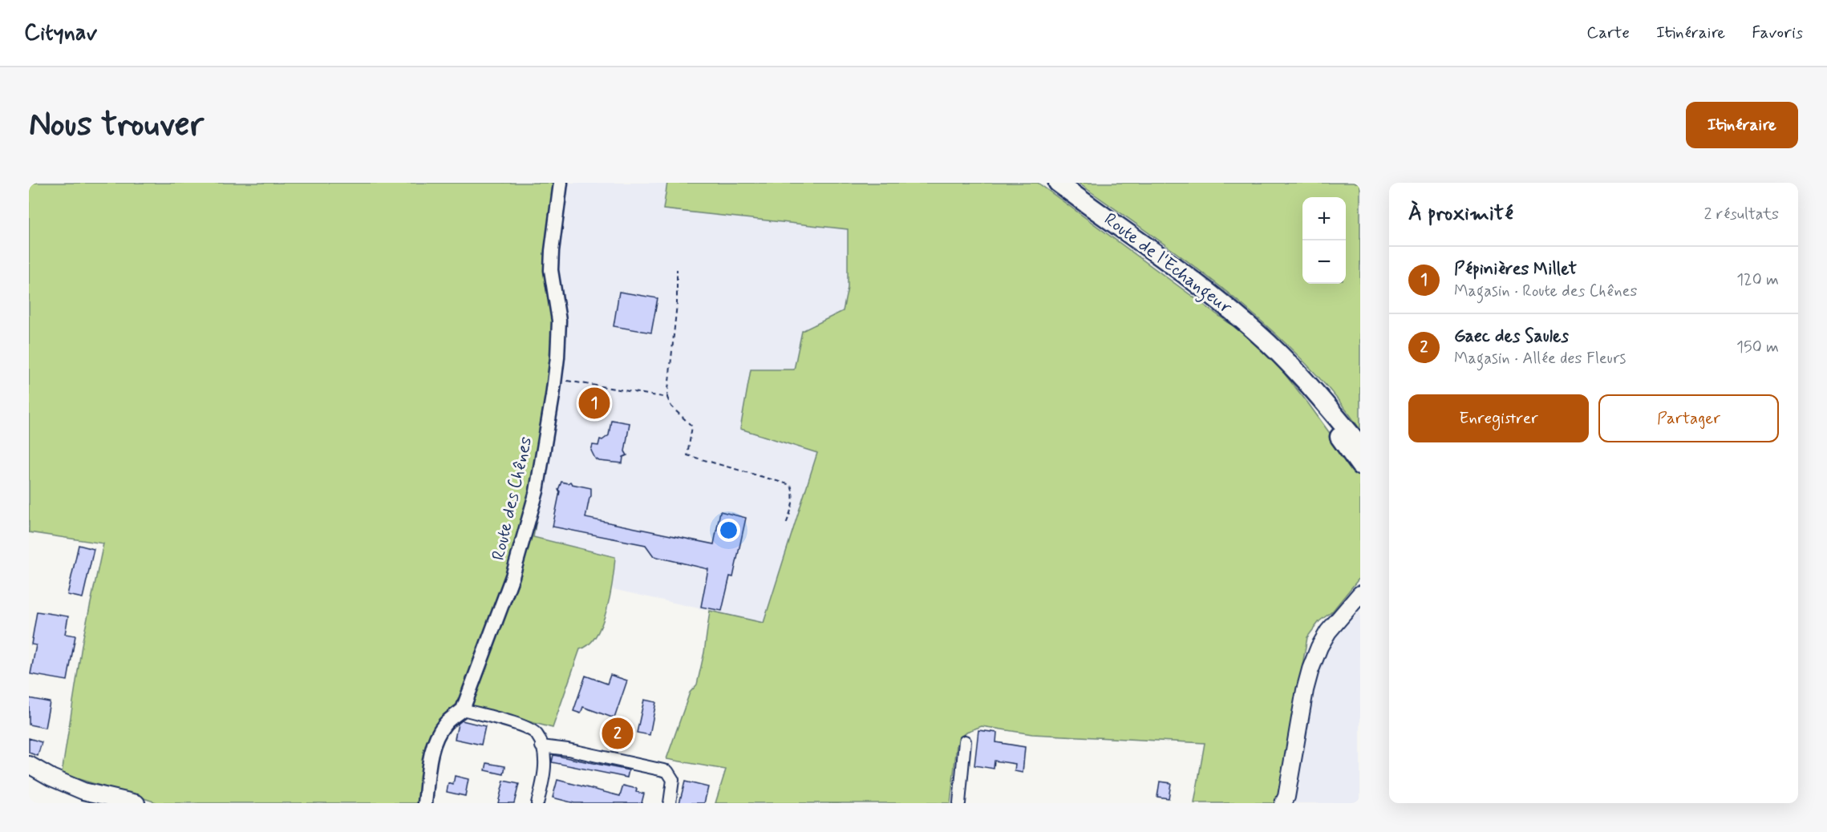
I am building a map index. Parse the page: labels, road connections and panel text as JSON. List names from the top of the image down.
{
  "streets": {
    "main road": ["Route de l'Echangeur"],
    "street": ["Route des Chênes"]
  },
  "page": {
    "header": "Citynav",
    "nav": ["Carte", "Itinéraire", "Favoris"],
    "buttons": [
      "Itinéraire",
      ["Enregistrer", "Partager"]
    ],
    "title": "Nous trouver",
    "heading": ["À proximité", "2 résultats"],
    "map_buttons": ["+", "−"],
    "list": [
      {
        "mark": "1",
        "name": "Pépinières Millet",
        "note": "Magasin · Route des Chênes",
        "value": "120 m"
      },
      {
        "mark": "2",
        "name": "Gaec des Saules",
        "note": "Magasin · Allée des Fleurs",
        "value": "150 m"
      }
    ],
    "pins": ["1", "2"]
  }
}
